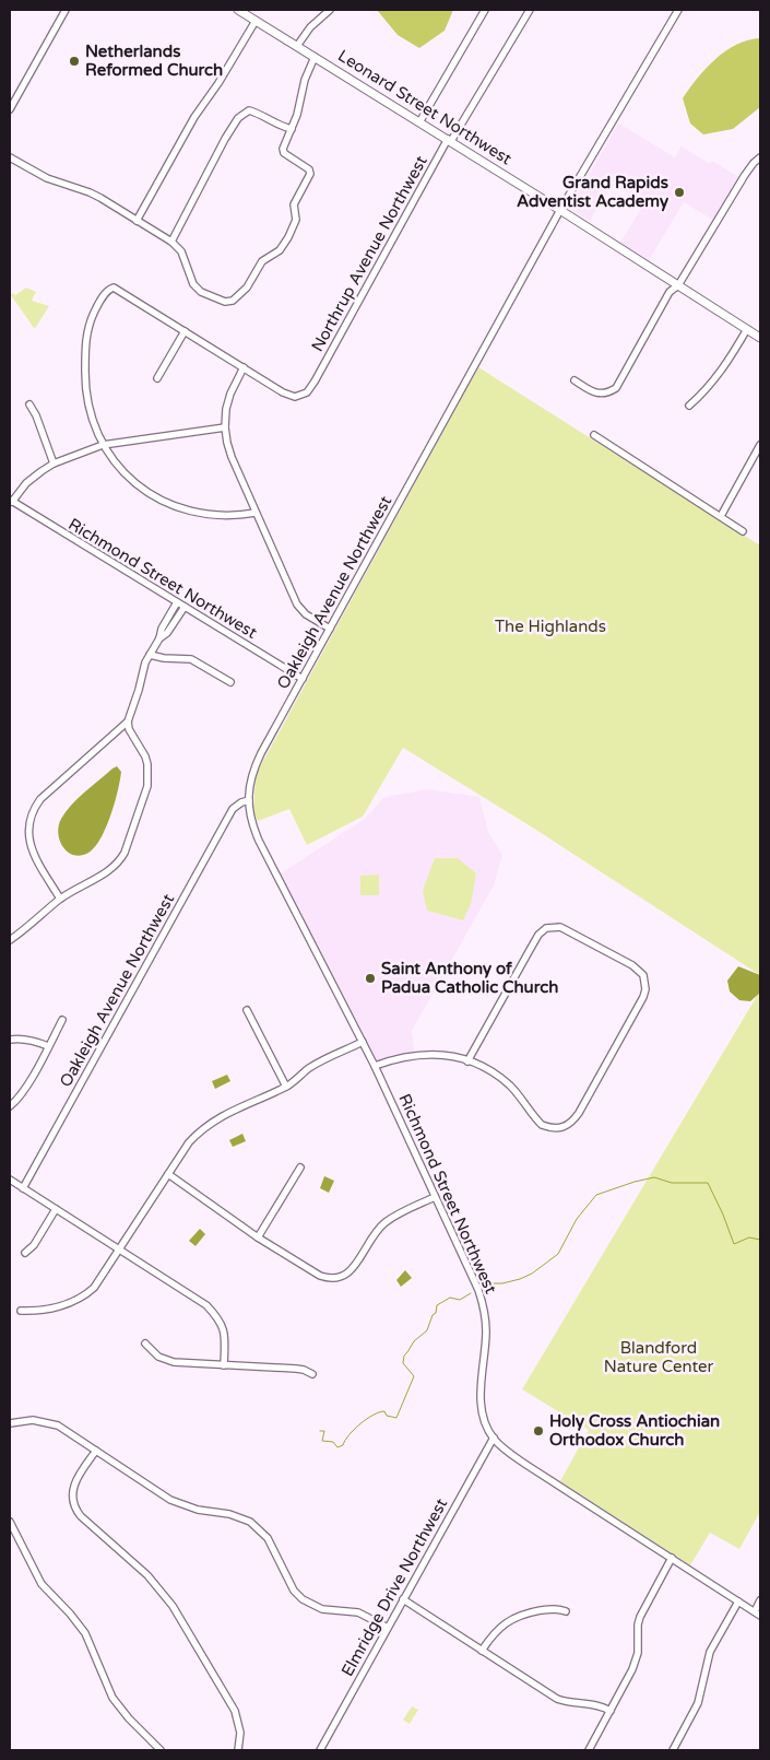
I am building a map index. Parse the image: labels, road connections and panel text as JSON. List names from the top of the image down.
{
  "streets": {
    "main road": ["Leonard Street Northwest"],
    "street": [
      "Northrup Avenue Northwest",
      "Richmond Street Northwest",
      "Oakleigh Avenue Northwest",
      "Elmridge Drive Northwest"
    ]
  },
  "crossings": [
    ["Leonard Street Northwest", "Northrup Avenue Northwest"],
    ["Leonard Street Northwest", "Oakleigh Avenue Northwest"],
    ["Richmond Street Northwest", "Oakleigh Avenue Northwest"],
    ["Richmond Street Northwest", "Elmridge Drive Northwest"]
  ],
  "parks": ["The Highlands", "Blandford Nature Center"],
  "places": [
    "Netherlands Reformed Church",
    "Grand Rapids Adventist Academy",
    "Saint Anthony of Padua Catholic Church",
    "Holy Cross Antiochian Orthodox Church"
  ]
}
